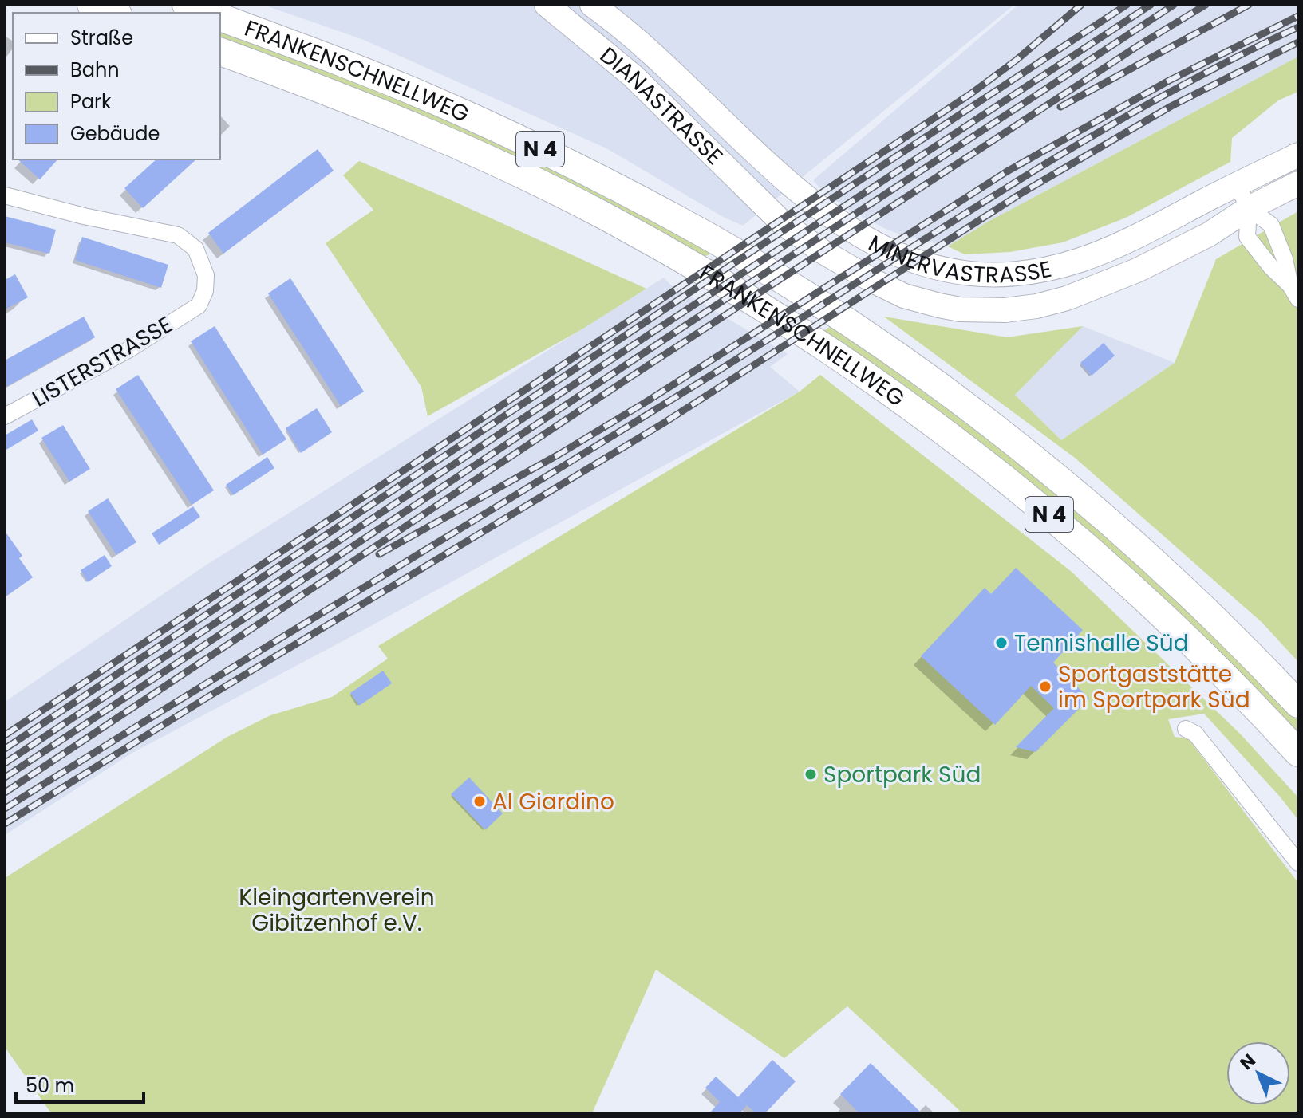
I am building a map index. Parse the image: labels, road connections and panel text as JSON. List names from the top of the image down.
{
  "streets": {
    "highway": ["FRANKENSCHNELLWEG", "N 4"],
    "main road": ["DIANASTRASSE", "MINERVASTRASSE"],
    "street": ["LISTERSTRASSE"]
  },
  "crossings": [
    ["DIANASTRASSE", "MINERVASTRASSE"]
  ],
  "parks": ["Kleingartenverein Gibitzenhof e.V."],
  "places": [
    "Tennishalle Süd",
    "Sportgaststätte im Sportpark Süd",
    "Sportpark Süd",
    "Al Giardino"
  ],
  "legend": [
    "Straße",
    "Bahn",
    "Park",
    "Gebäude"
  ],
  "scale_bar": "50 m",
  "north": "top left"
}
